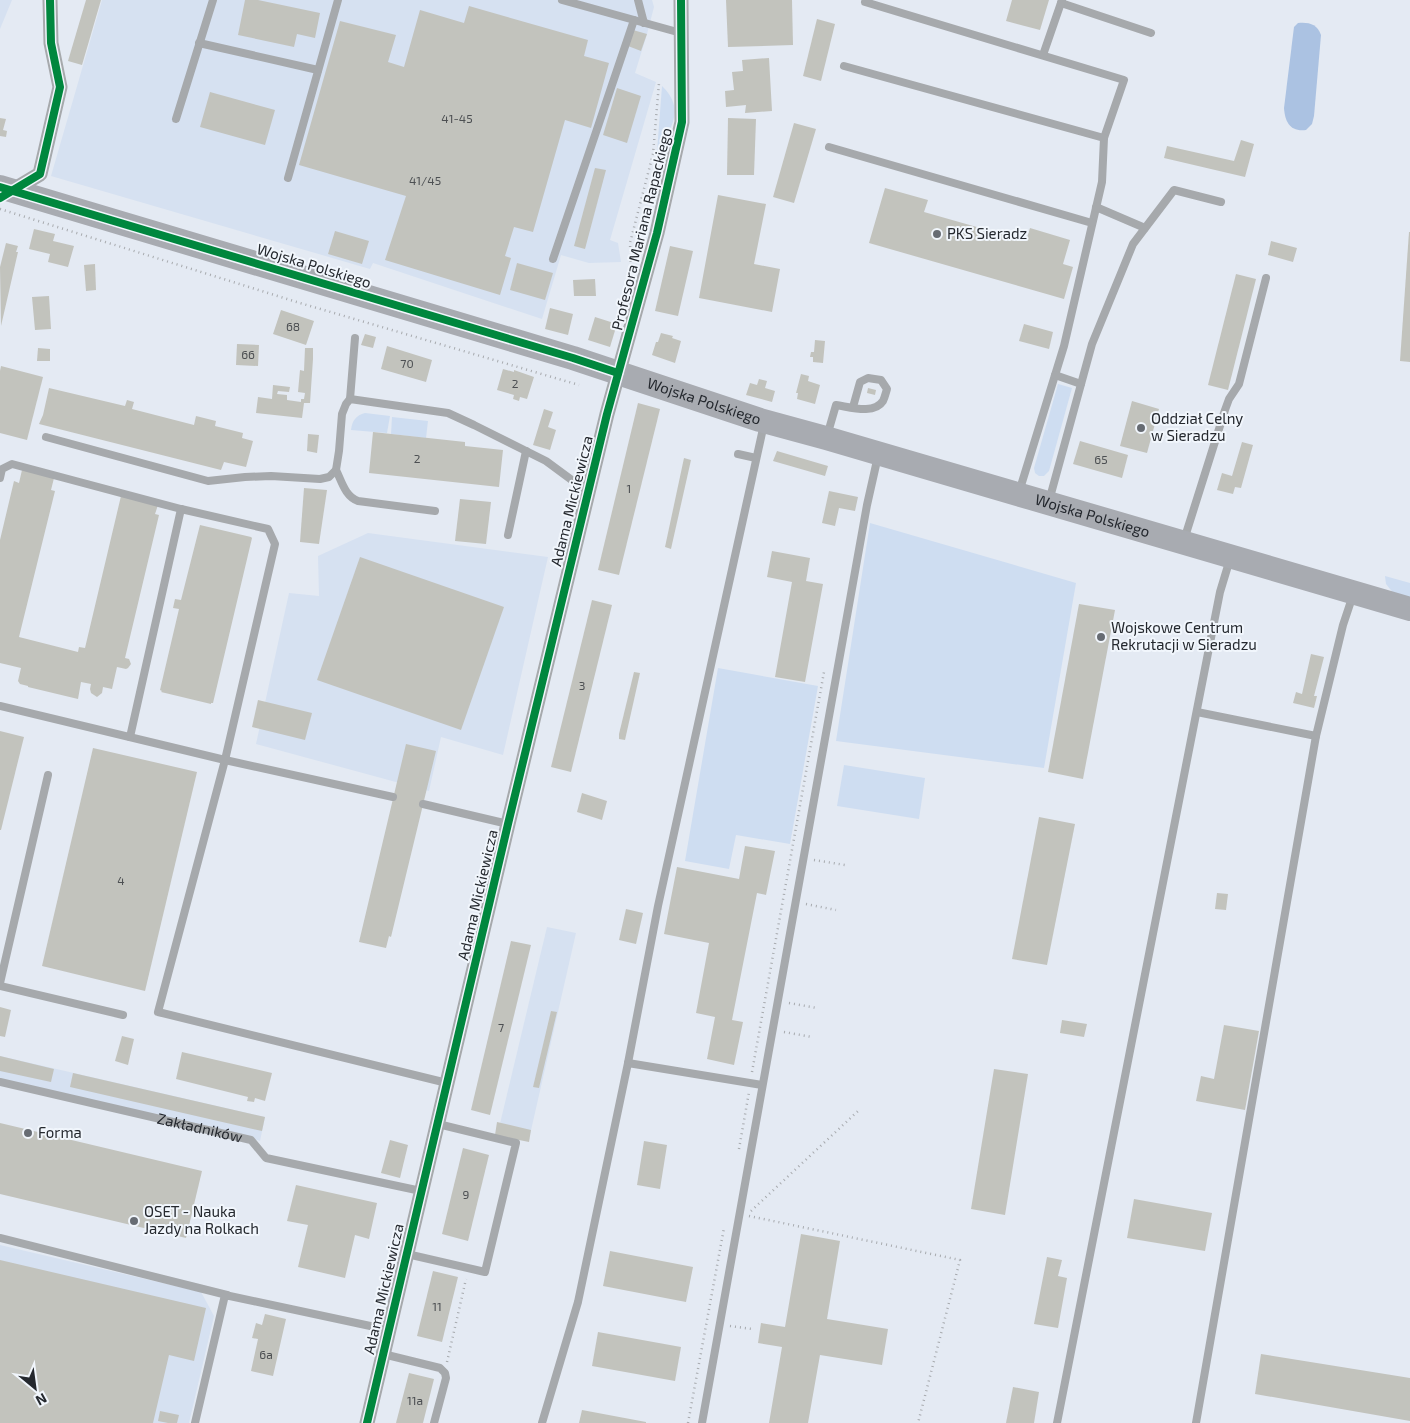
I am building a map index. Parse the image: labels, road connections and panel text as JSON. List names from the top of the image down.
{
  "streets": {
    "main road": ["Wojska Polskiego"],
    "street": ["Profesora Mariana Rapackiego", "Adama Mickiewicza"],
    "lane": ["Zakładników"]
  },
  "crossings": [
    ["Profesora Mariana Rapackiego", "Wojska Polskiego"],
    ["Profesora Mariana Rapackiego", "Adama Mickiewicza"],
    ["Wojska Polskiego", "Adama Mickiewicza"],
    ["Adama Mickiewicza", "Zakładników"]
  ],
  "places": [
    "PKS Sieradz",
    "Oddział Celny w Sieradzu",
    "Wojskowe Centrum Rekrutacji w Sieradzu",
    "Forma",
    "OSET - Nauka Jazdy na Rolkach"
  ],
  "house_numbers": [
    "41-45",
    "41/45",
    "68",
    "66",
    "70",
    "2",
    "2",
    "65",
    "1",
    "3",
    "4",
    "7",
    "9",
    "11",
    "6a",
    "11a"
  ],
  "north": "bottom right"
}
